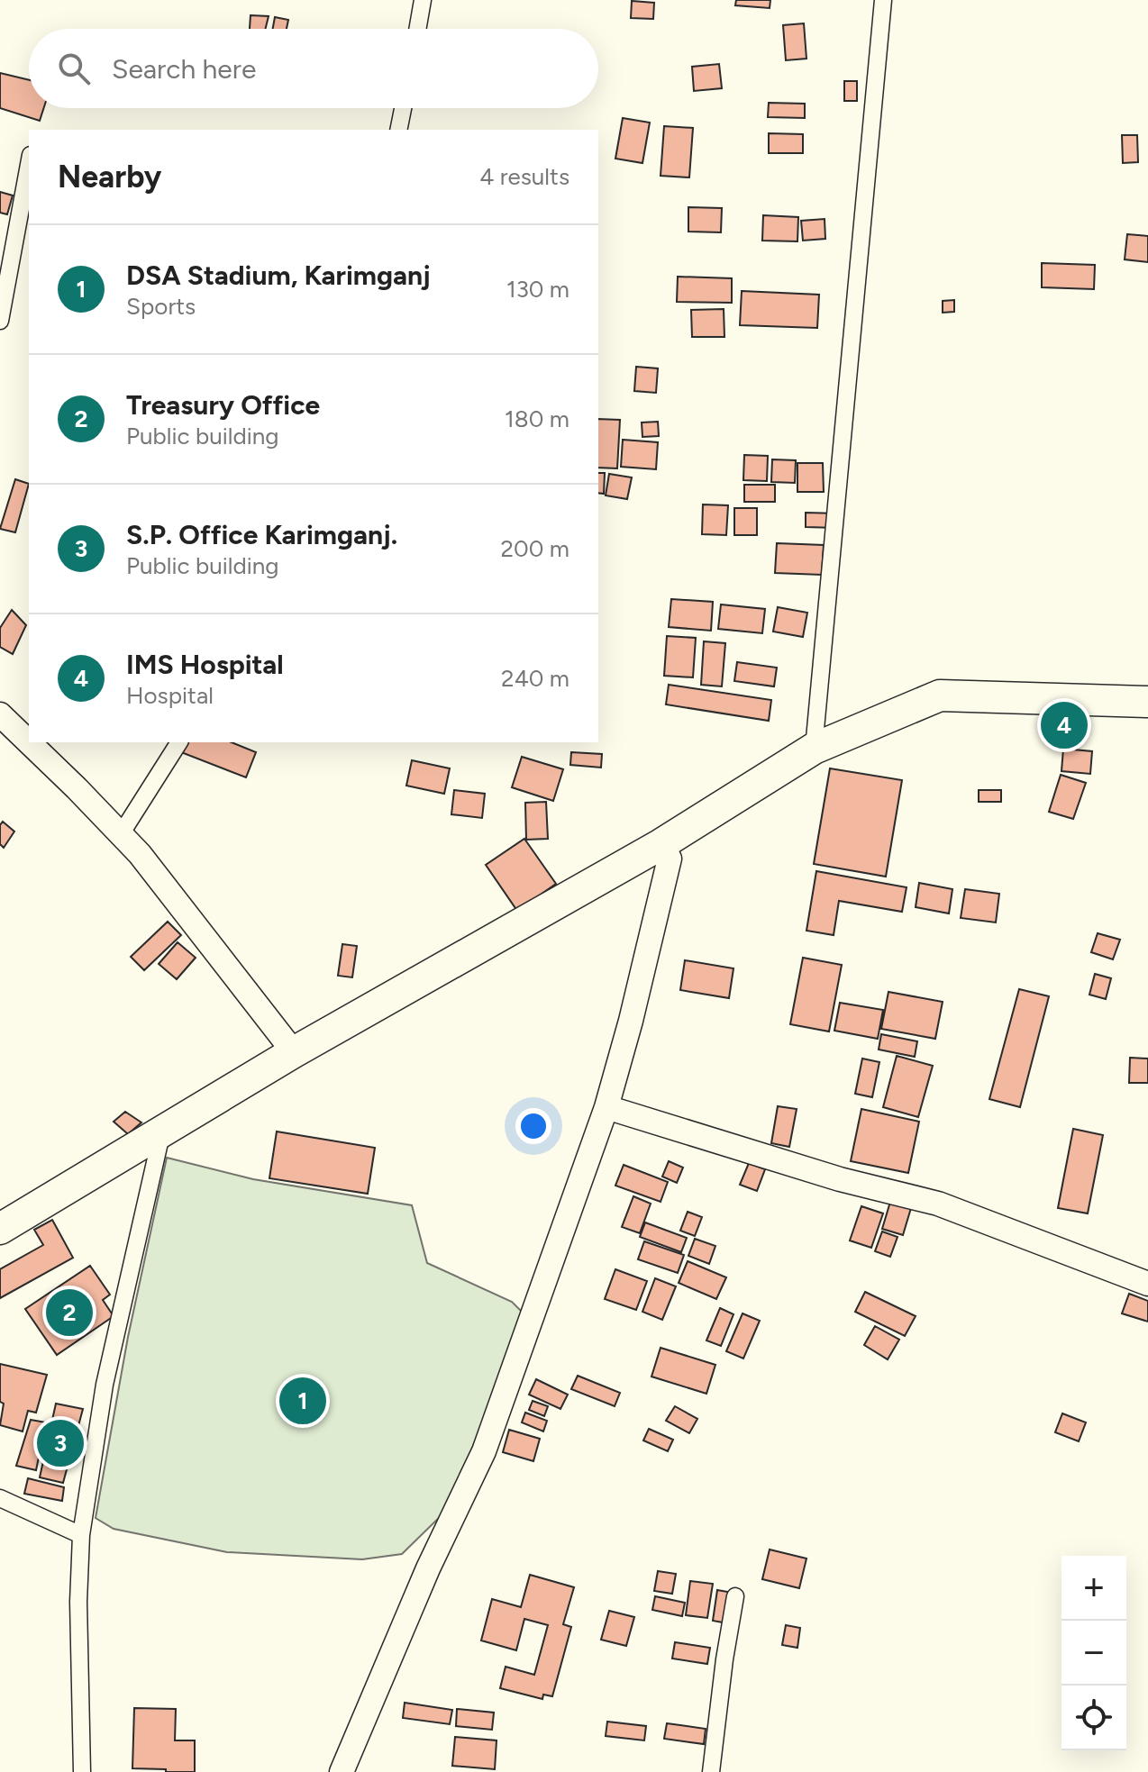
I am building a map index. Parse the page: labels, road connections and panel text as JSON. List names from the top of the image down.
{
  "page": {
    "search": "Search here",
    "heading": ["Nearby", "4 results"],
    "list": [
      {
        "mark": "1",
        "name": "DSA Stadium, Karimganj",
        "note": "Sports",
        "value": "130 m"
      },
      {
        "mark": "2",
        "name": "Treasury Office",
        "note": "Public building",
        "value": "180 m"
      },
      {
        "mark": "3",
        "name": "S.P. Office Karimganj.",
        "note": "Public building",
        "value": "200 m"
      },
      {
        "mark": "4",
        "name": "IMS Hospital",
        "note": "Hospital",
        "value": "240 m"
      }
    ],
    "pins": [
      "4",
      "2",
      "1",
      "3"
    ],
    "map_buttons": ["+", "−"]
  }
}
